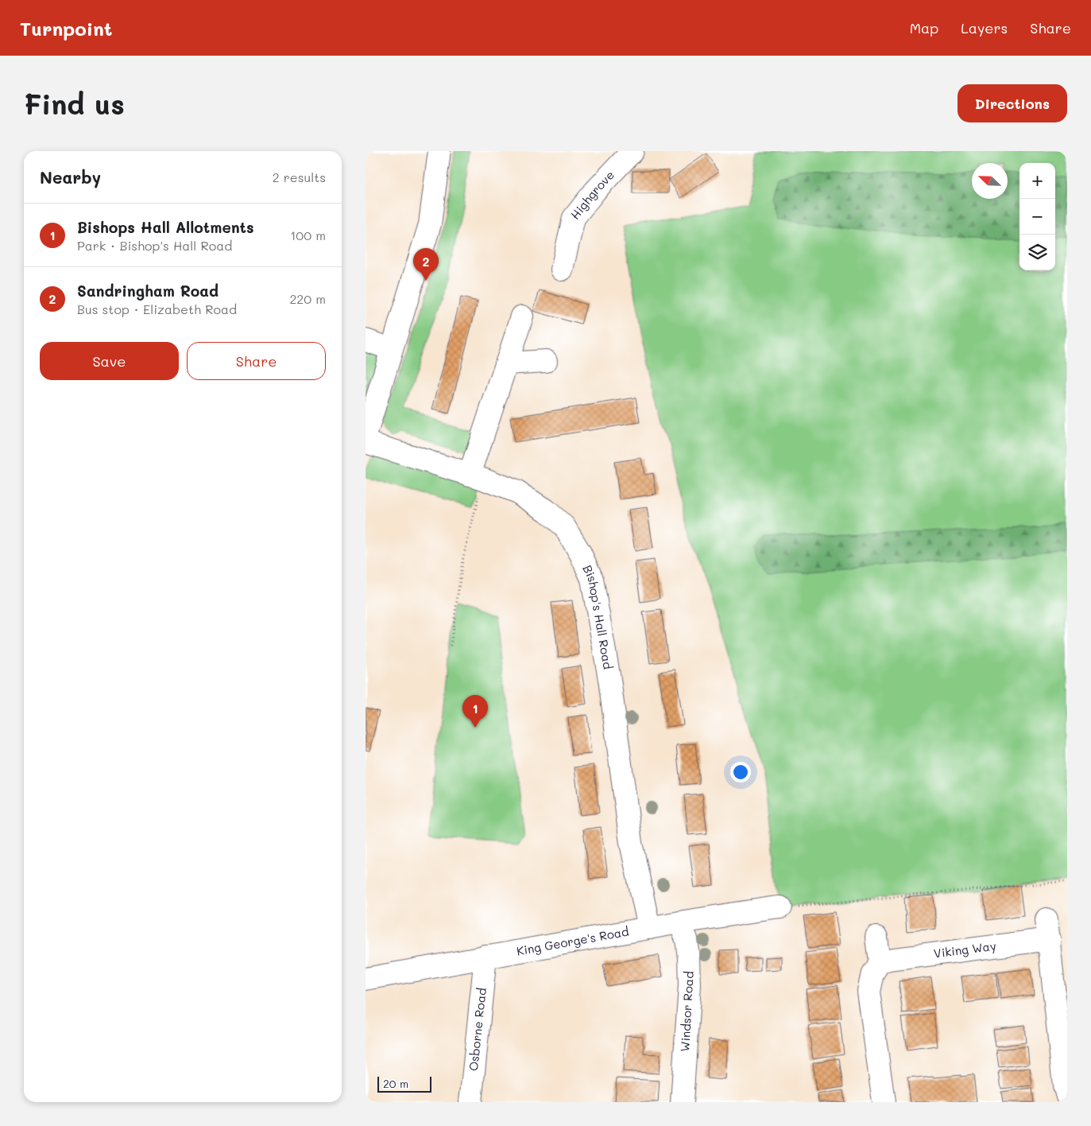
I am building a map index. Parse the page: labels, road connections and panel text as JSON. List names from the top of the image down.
{
  "streets": {
    "street": [
      "Highgrove",
      "Bishop's Hall Road",
      "King George's Road",
      "Viking Way",
      "Windsor Road",
      "Osborne Road"
    ]
  },
  "crossings": [
    ["Bishop's Hall Road", "King George's Road"],
    ["King George's Road", "Windsor Road"],
    ["King George's Road", "Osborne Road"]
  ],
  "scale_bar": "20 m",
  "north": "top left",
  "page": {
    "header": "Turnpoint",
    "nav": ["Map", "Layers", "Share"],
    "buttons": [
      "Directions",
      ["Save", "Share"]
    ],
    "title": "Find us",
    "heading": ["Nearby", "2 results"],
    "map_buttons": ["+", "−"],
    "list": [
      {
        "mark": "1",
        "name": "Bishops Hall Allotments",
        "note": "Park · Bishop's Hall Road",
        "value": "100 m"
      },
      {
        "mark": "2",
        "name": "Sandringham Road",
        "note": "Bus stop · Elizabeth Road",
        "value": "220 m"
      }
    ],
    "pins": ["2", "1"],
    "scale": "20 m"
  }
}
